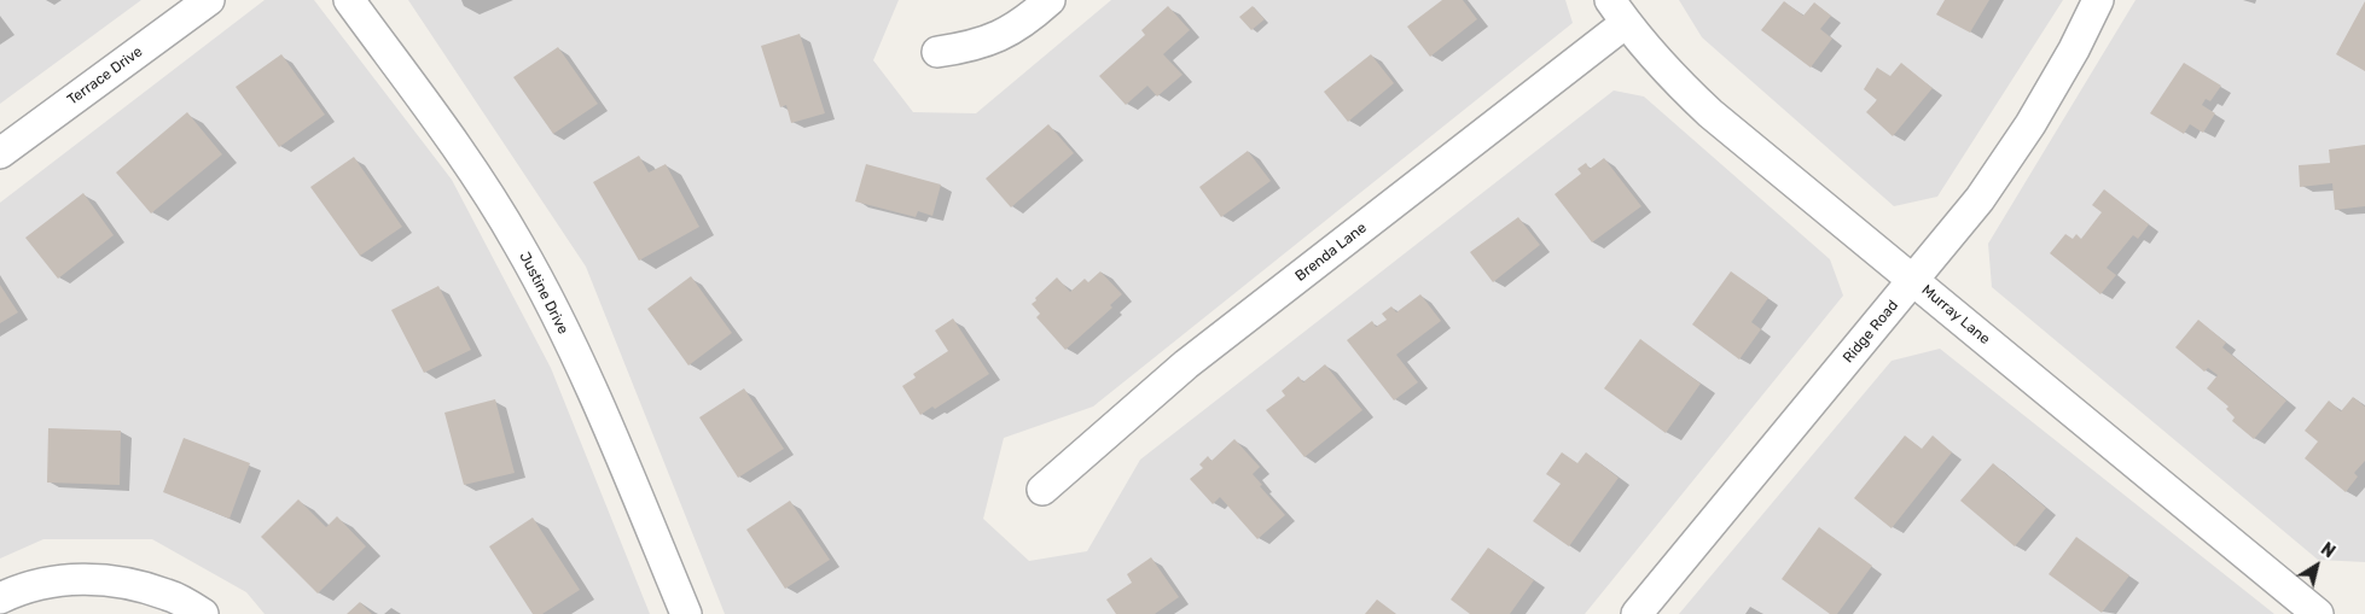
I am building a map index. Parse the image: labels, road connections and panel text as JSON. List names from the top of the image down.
{
  "streets": {
    "street": [
      "Terrace Drive",
      "Brenda Lane",
      "Justine Drive",
      "Murray Lane",
      "Ridge Road"
    ]
  },
  "crossings": [
    ["Brenda Lane", "Murray Lane"],
    ["Murray Lane", "Ridge Road"]
  ],
  "north": "top right"
}
